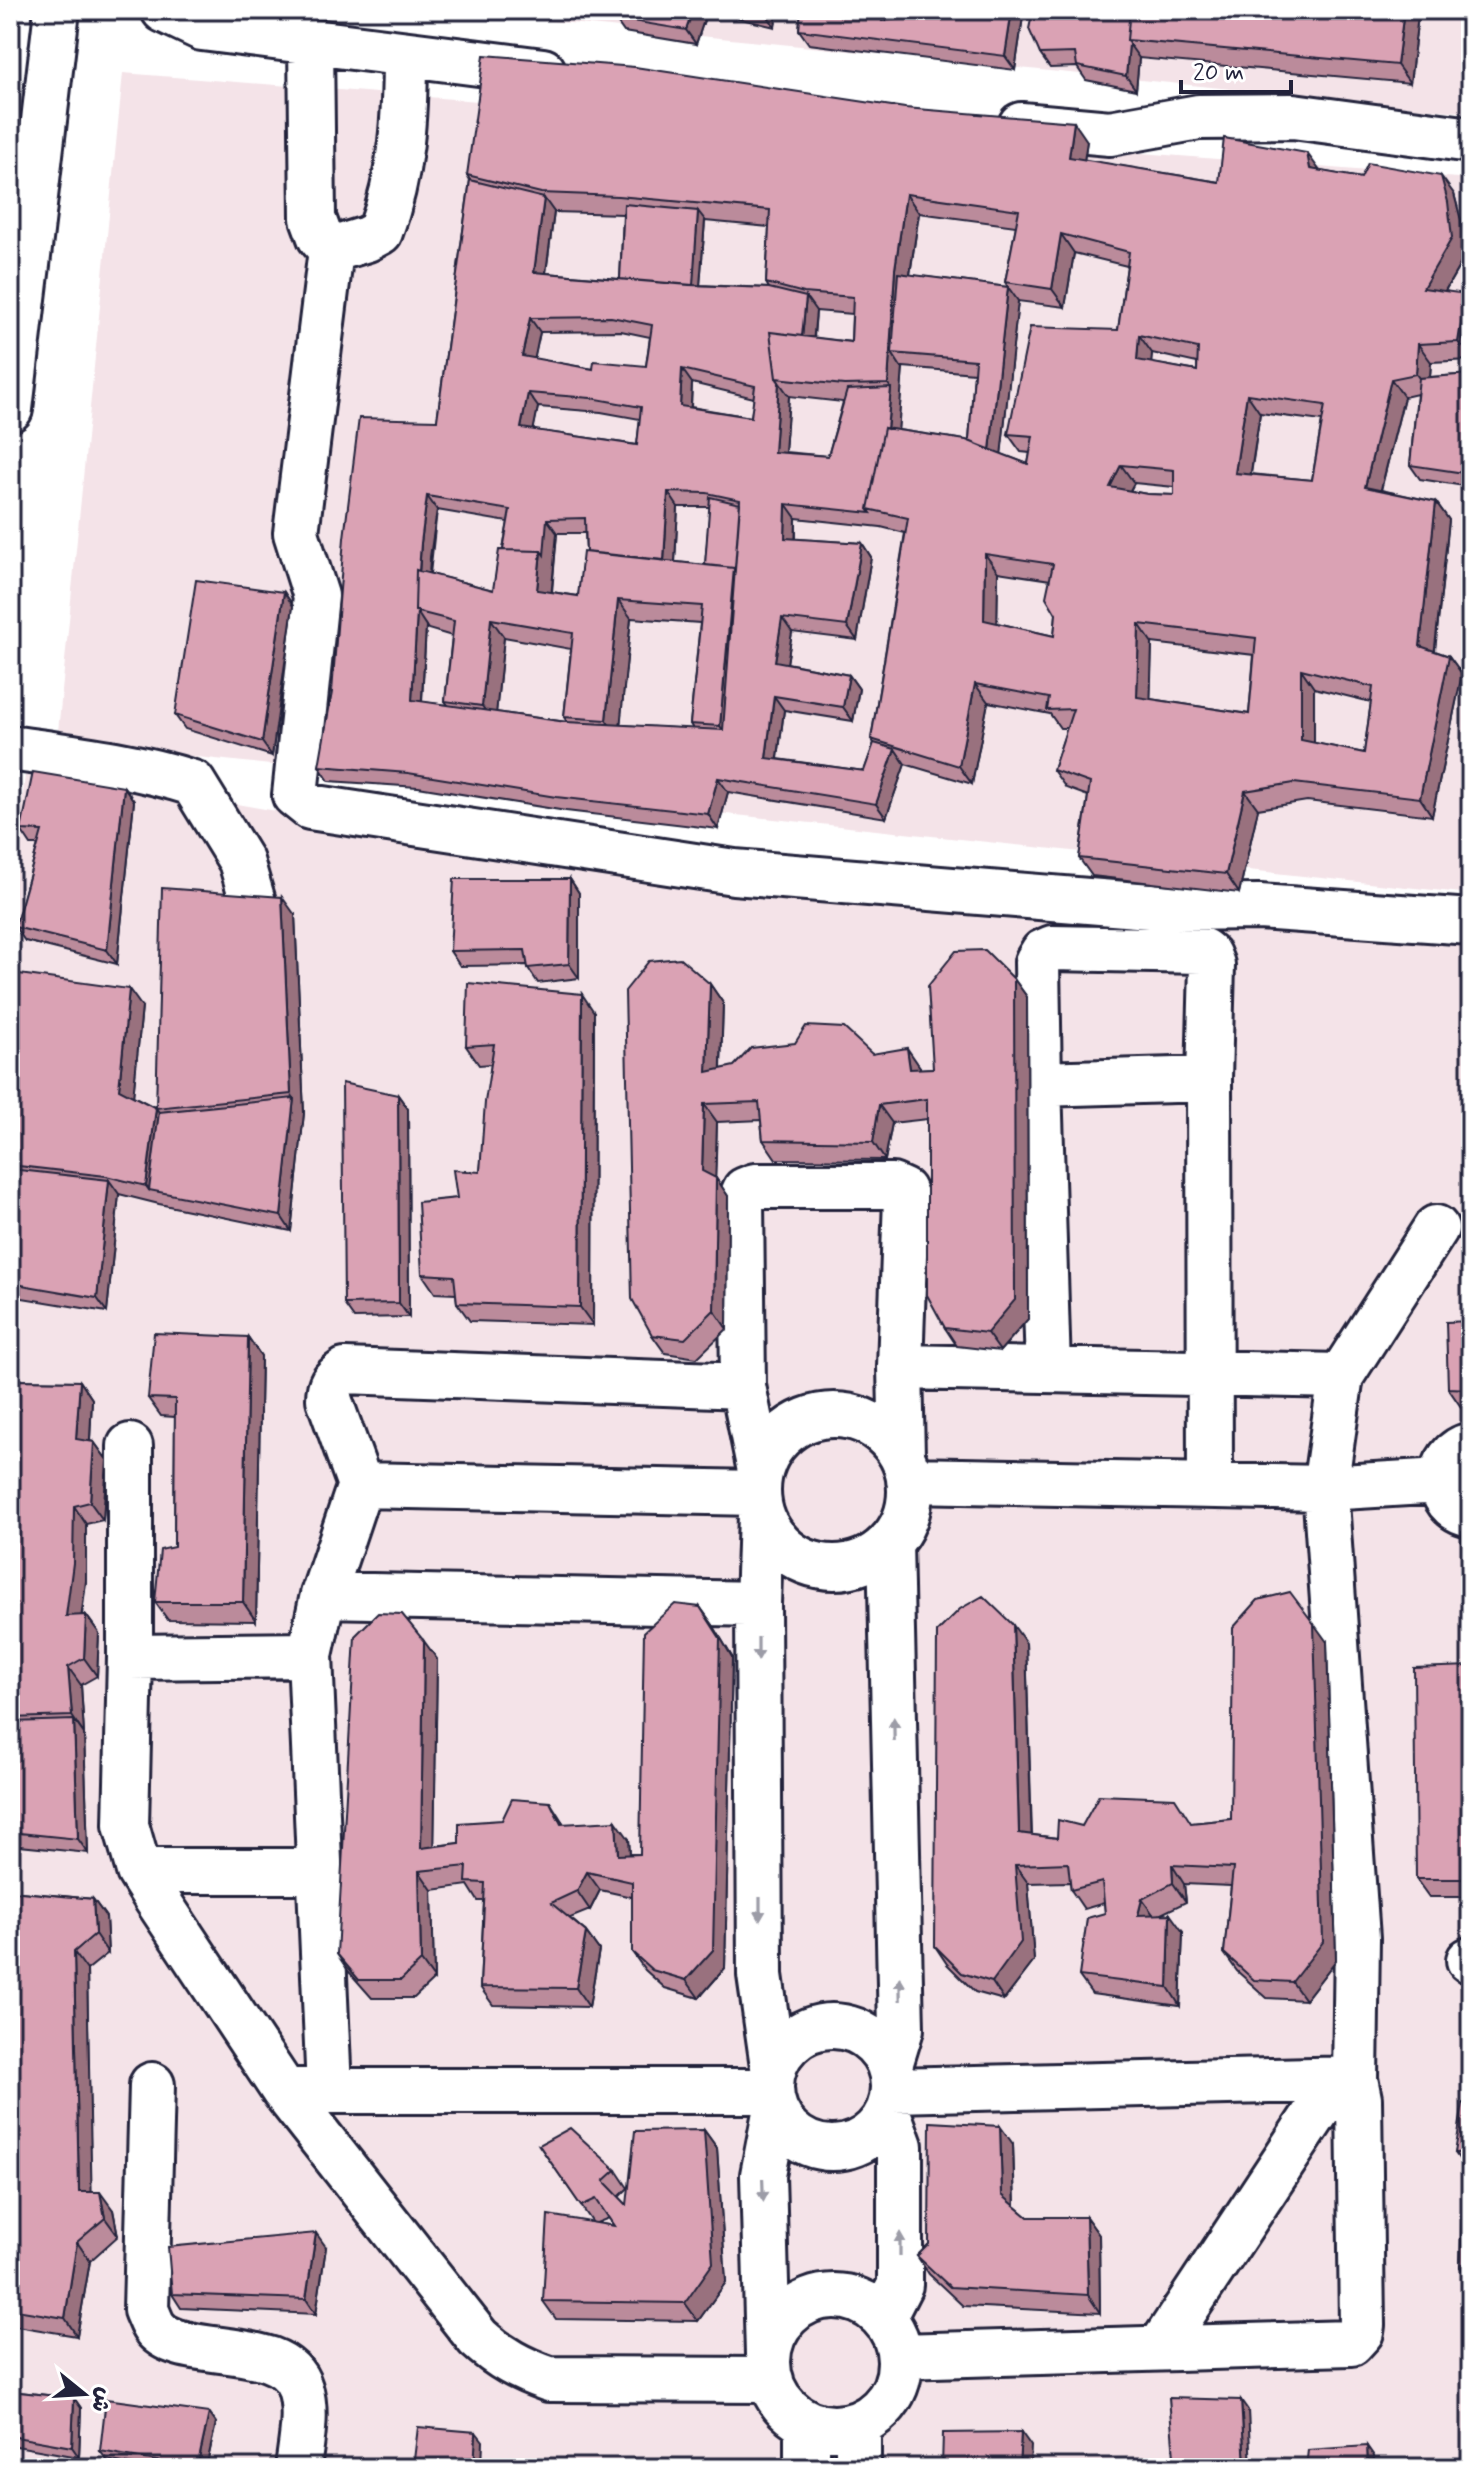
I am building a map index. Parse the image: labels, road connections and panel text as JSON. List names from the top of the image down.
{
  "scale_bar": "20 m",
  "north": "right"
}
